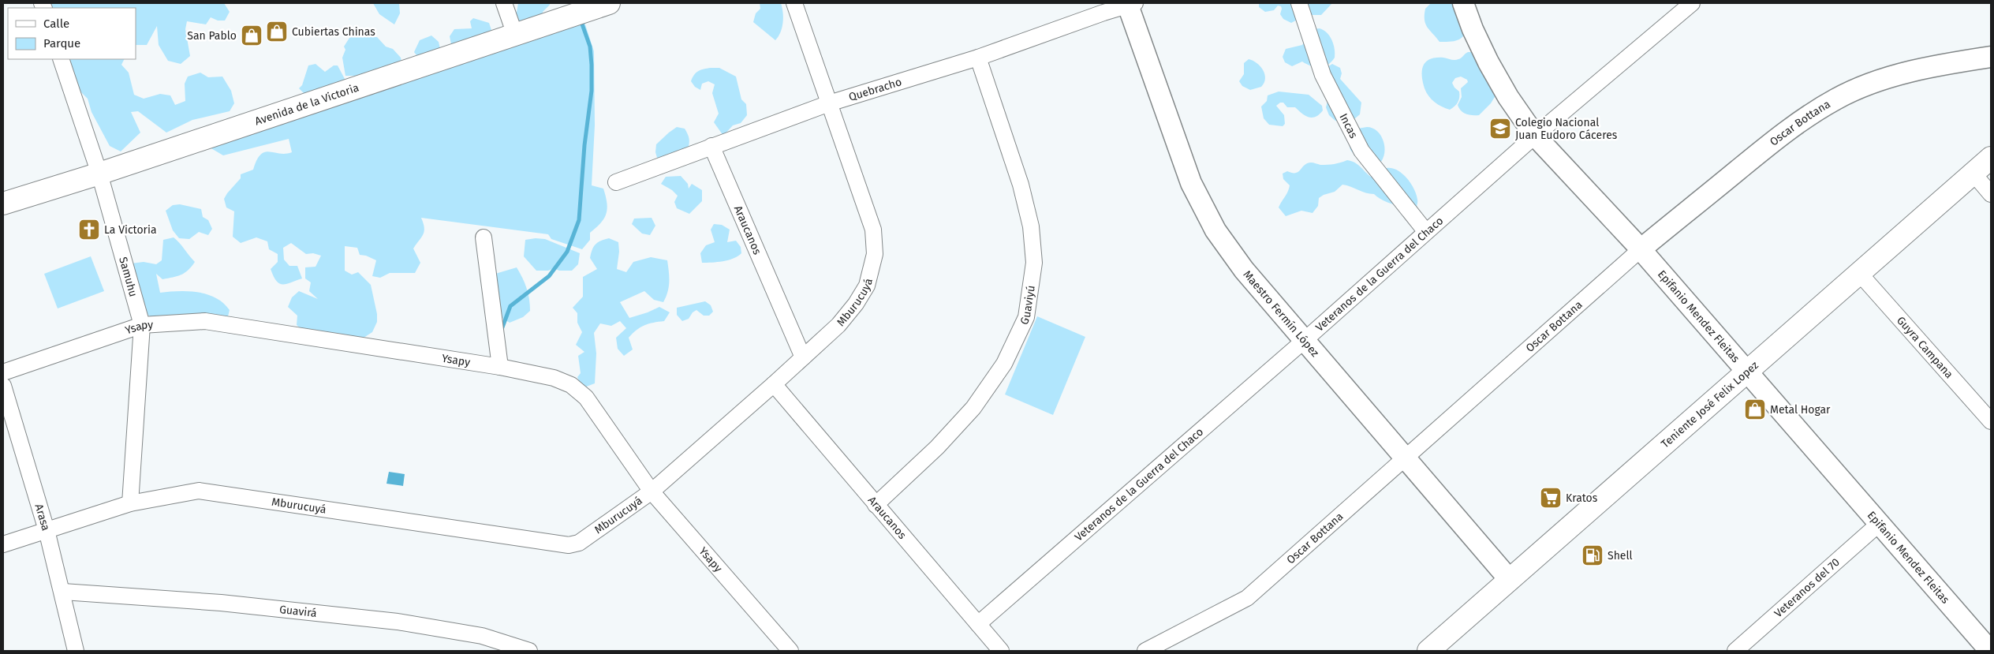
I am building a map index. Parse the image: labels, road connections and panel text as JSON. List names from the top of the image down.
{
  "streets": {
    "main road": ["Avenida de la Victoria", "Teniente José Felix Lopez"],
    "street": [
      "Quebracho",
      "Oscar Bottana",
      "Incas",
      "Araucanos",
      "Veteranos de la Guerra del Chaco",
      "Samuhu",
      "Mburucuyá",
      "Guaviyú",
      "Maestro Fermín López",
      "Epifanio Mendez Fleitas",
      "Ysapy",
      "Guyra Campana",
      "Arasa",
      "Veteranos del 70",
      "Guavirá"
    ]
  },
  "crossings": [
    ["Quebracho", "Araucanos"],
    ["Quebracho", "Mburucuyá"],
    ["Quebracho", "Guaviyú"],
    ["Quebracho", "Maestro Fermín López"],
    ["Avenida de la Victoria", "Samuhu"],
    ["Oscar Bottana", "Maestro Fermín López"],
    ["Oscar Bottana", "Epifanio Mendez Fleitas"],
    ["Incas", "Veteranos de la Guerra del Chaco"],
    ["Araucanos", "Veteranos de la Guerra del Chaco"],
    ["Araucanos", "Mburucuyá"],
    ["Araucanos", "Guaviyú"],
    ["Veteranos de la Guerra del Chaco", "Maestro Fermín López"],
    ["Veteranos de la Guerra del Chaco", "Epifanio Mendez Fleitas"],
    ["Samuhu", "Mburucuyá"],
    ["Samuhu", "Ysapy"],
    ["Mburucuyá", "Ysapy"],
    ["Mburucuyá", "Arasa"],
    ["Maestro Fermín López", "Teniente José Felix Lopez"],
    ["Epifanio Mendez Fleitas", "Teniente José Felix Lopez"],
    ["Epifanio Mendez Fleitas", "Veteranos del 70"],
    ["Guyra Campana", "Teniente José Felix Lopez"],
    ["Arasa", "Guavirá"]
  ],
  "places": {
    "shop": ["Cubiertas Chinas", "San Pablo", "Metal Hogar"],
    "school or university": ["Colegio Nacional Juan Eudoro Cáceres"],
    "church": ["La Victoria"],
    "supermarket": ["Kratos"],
    "fuel station": ["Shell"]
  },
  "legend": ["Calle", "Parque"]
}
